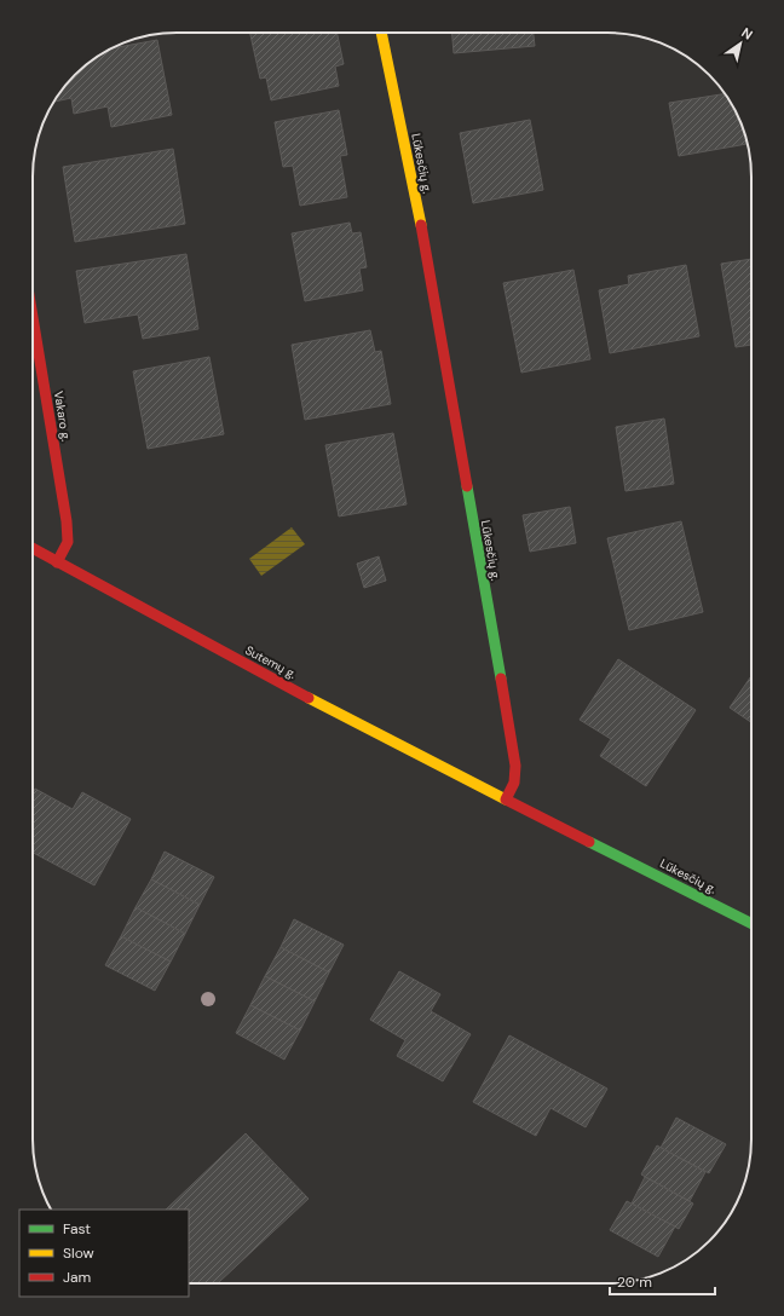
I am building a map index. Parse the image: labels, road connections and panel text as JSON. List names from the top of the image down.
{
  "streets": {
    "street": ["Lūkesčių g.", "Vakaro g.", "Sutemų g."]
  },
  "crossings": [
    ["Lūkesčių g.", "Sutemų g."],
    ["Vakaro g.", "Sutemų g."]
  ],
  "legend": ["Fast", "Slow", "Jam"],
  "scale_bar": "20 m",
  "north": "top right"
}
